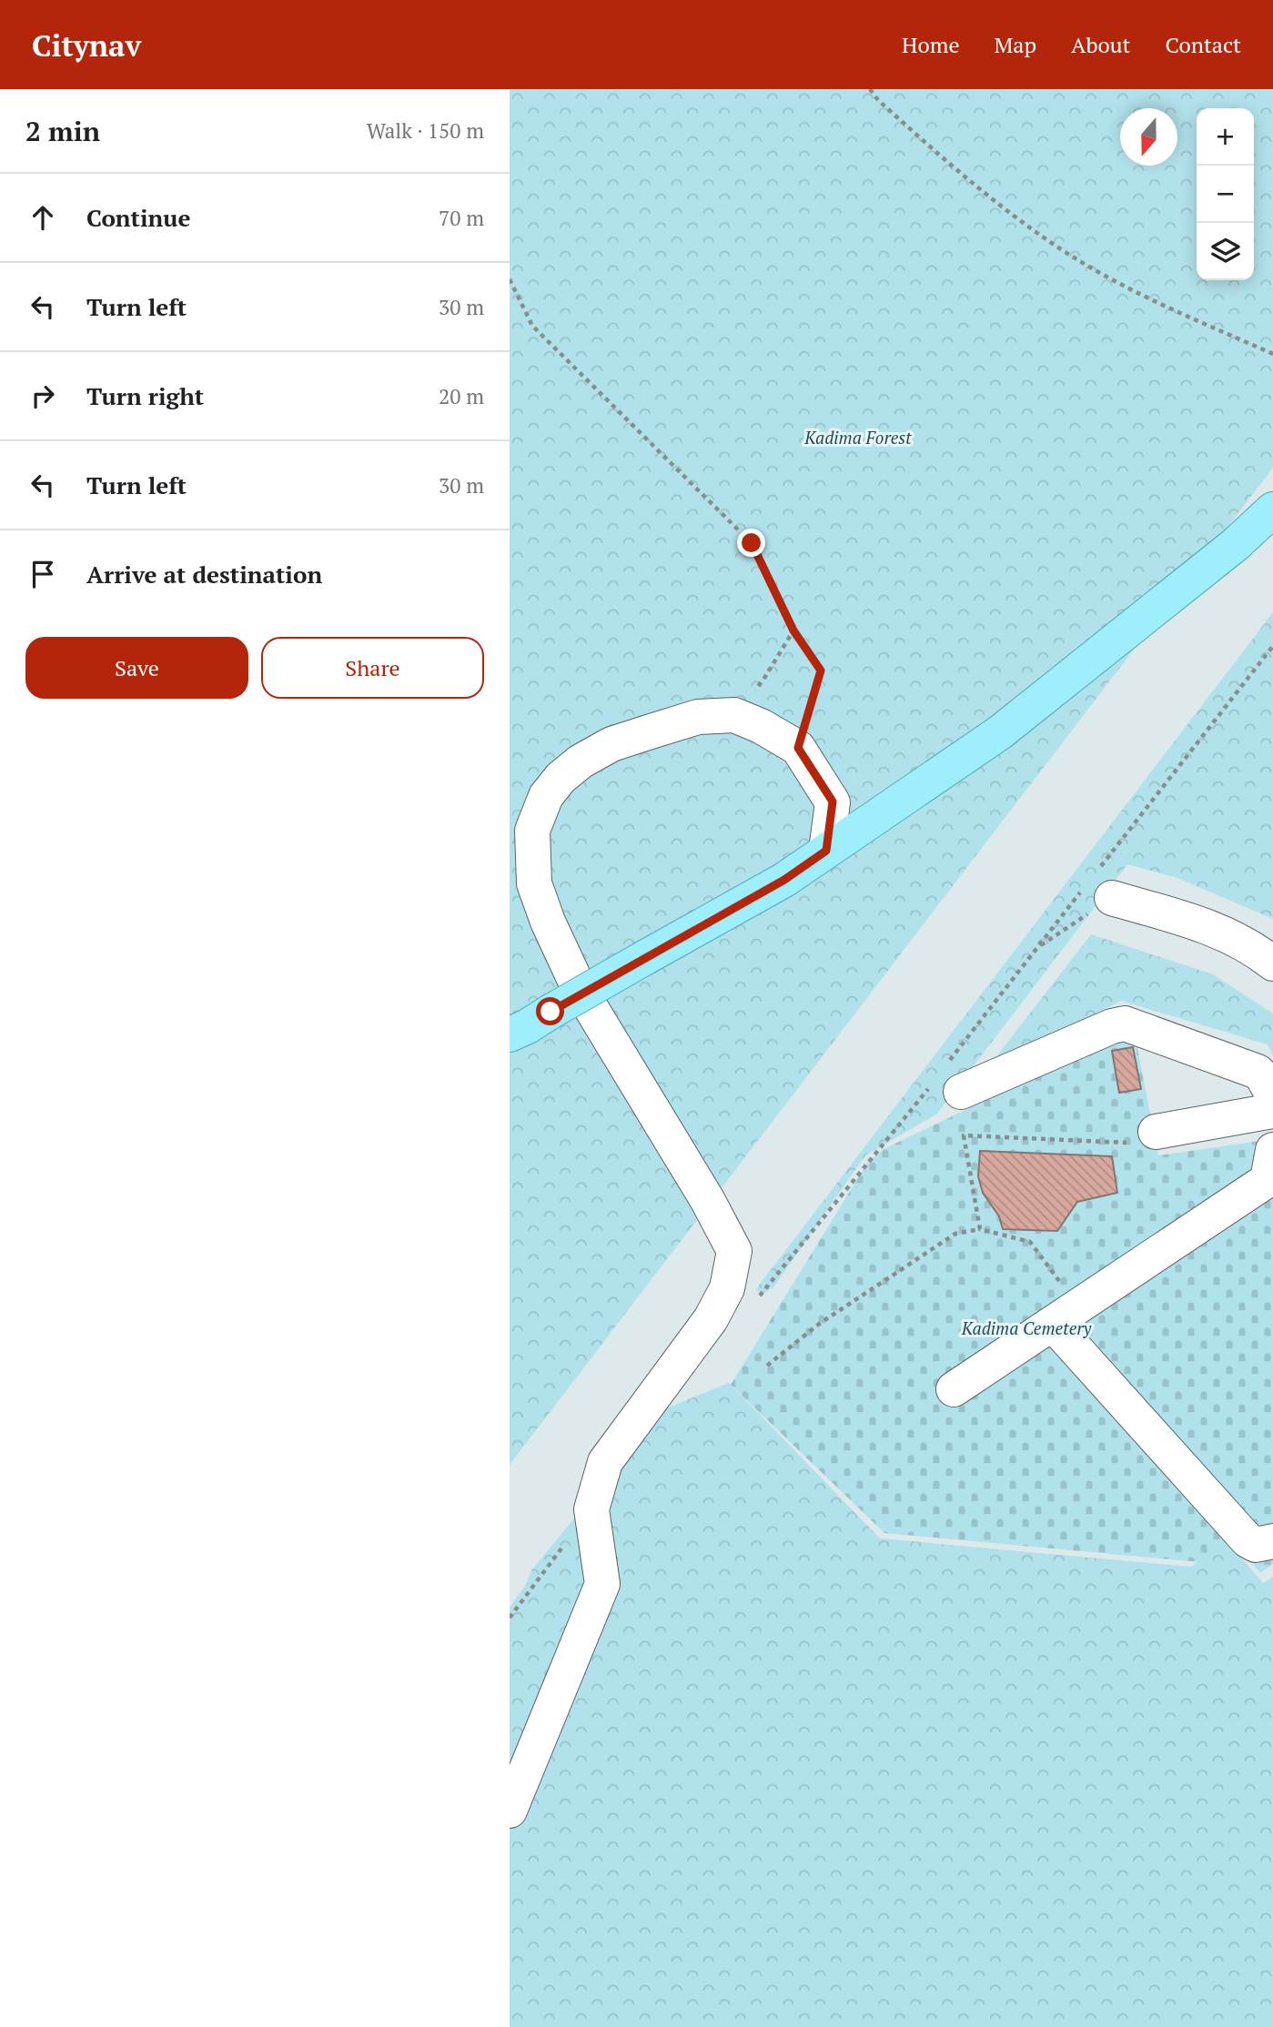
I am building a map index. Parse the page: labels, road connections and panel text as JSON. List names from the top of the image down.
{
  "parks": ["Kadima Forest", "Kadima Cemetery"],
  "north": "bottom",
  "page": {
    "header": "Citynav",
    "nav": [
      "Home",
      "Map",
      "About",
      "Contact"
    ],
    "heading": ["2 min", "Walk · 150 m"],
    "map_buttons": ["+", "−"],
    "list": [
      ["Continue", "70 m"],
      ["Turn left", "30 m"],
      ["Turn right", "20 m"],
      ["Turn left", "30 m"],
      "Arrive at destination"
    ],
    "buttons": ["Save", "Share"]
  }
}
